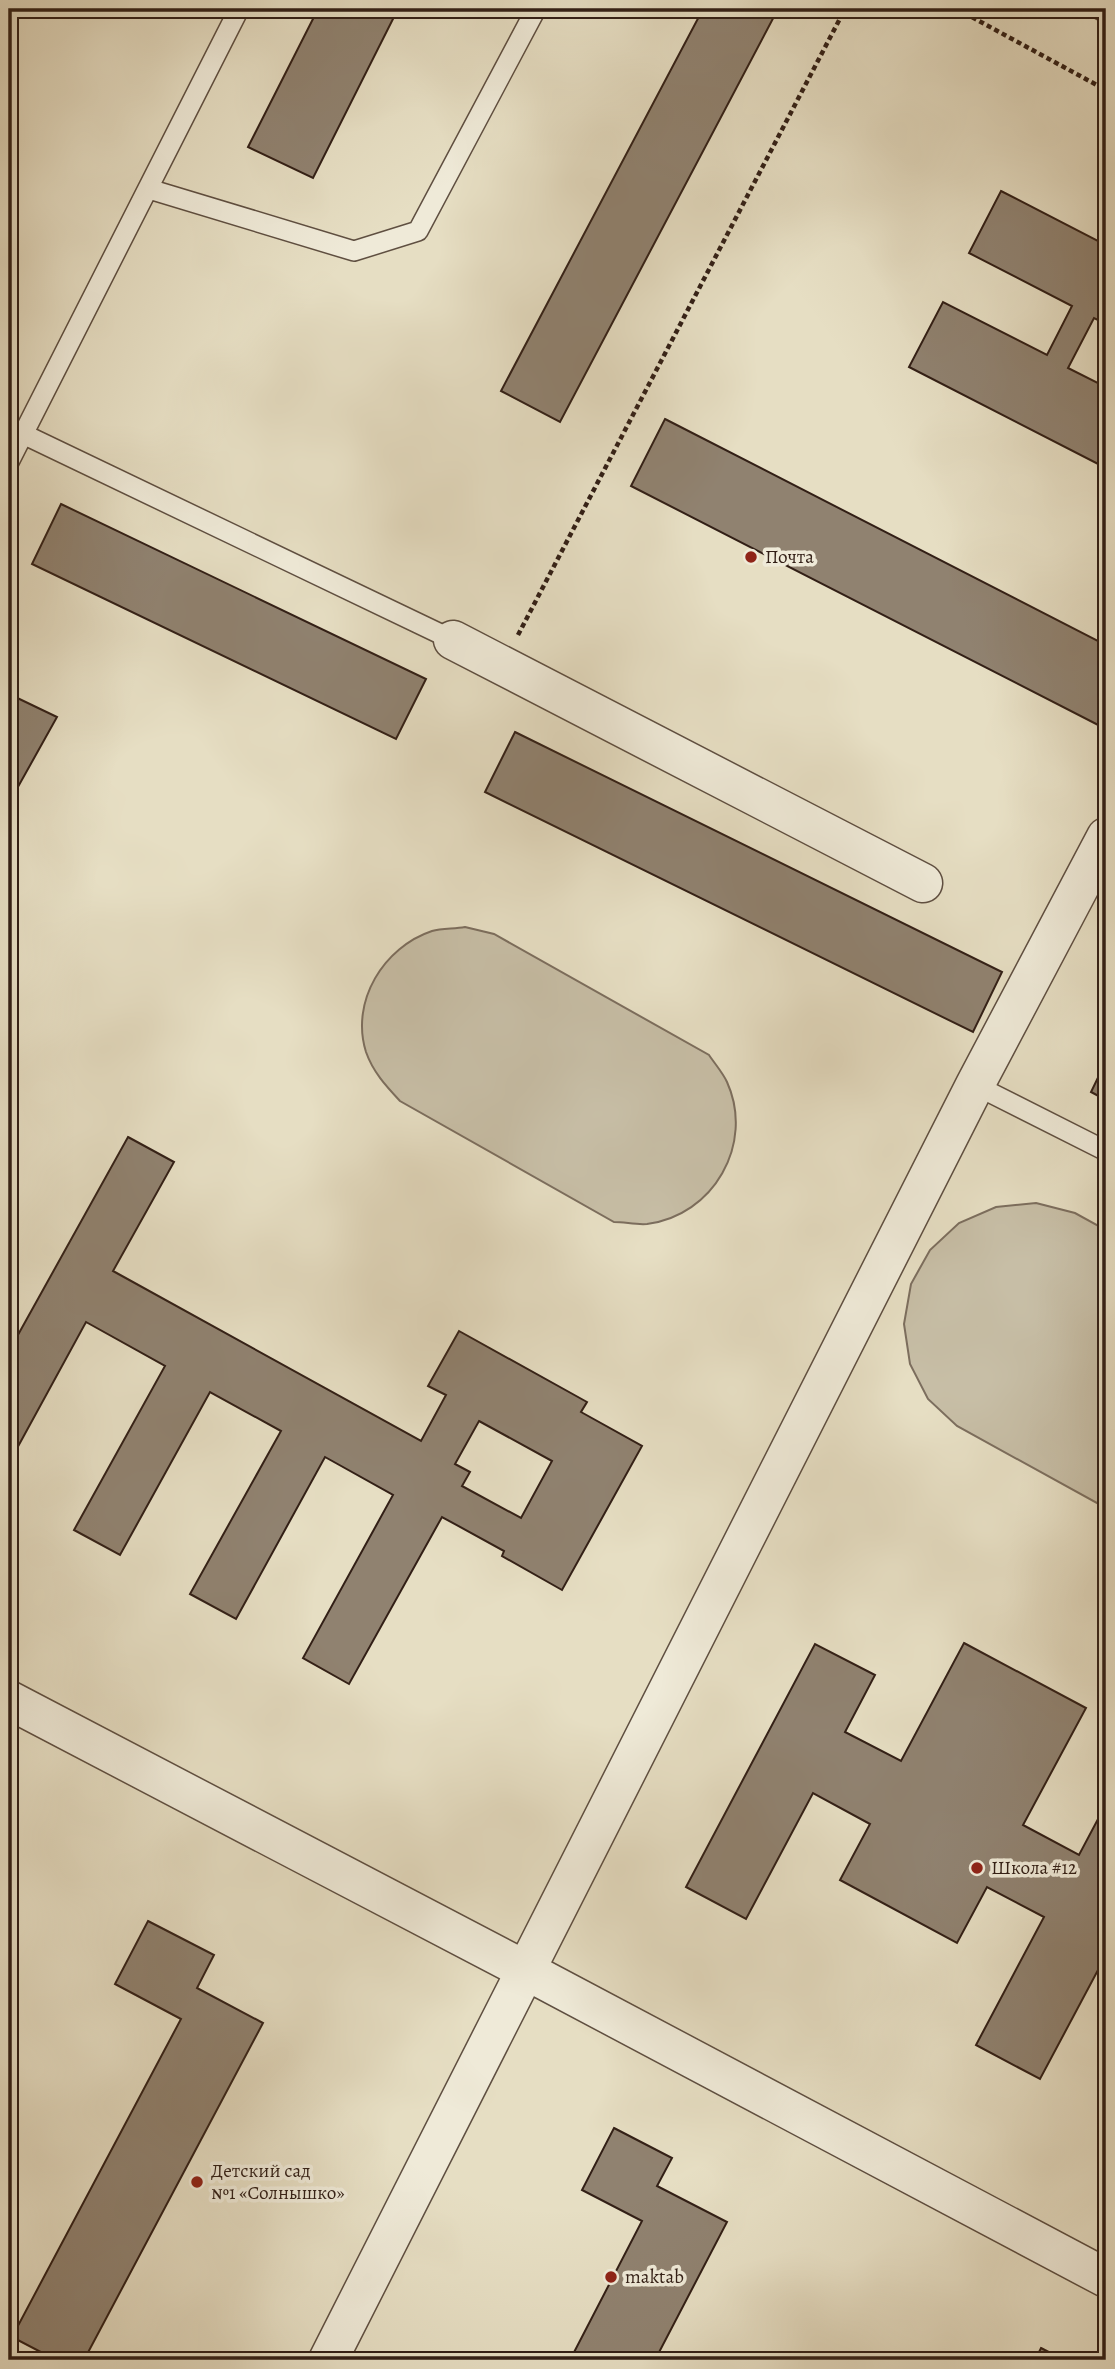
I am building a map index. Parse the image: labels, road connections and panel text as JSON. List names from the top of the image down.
{
  "places": [
    "Почта",
    "Школа #12",
    "Детский сад №1 «Солнышко»",
    "maktab"
  ]
}
